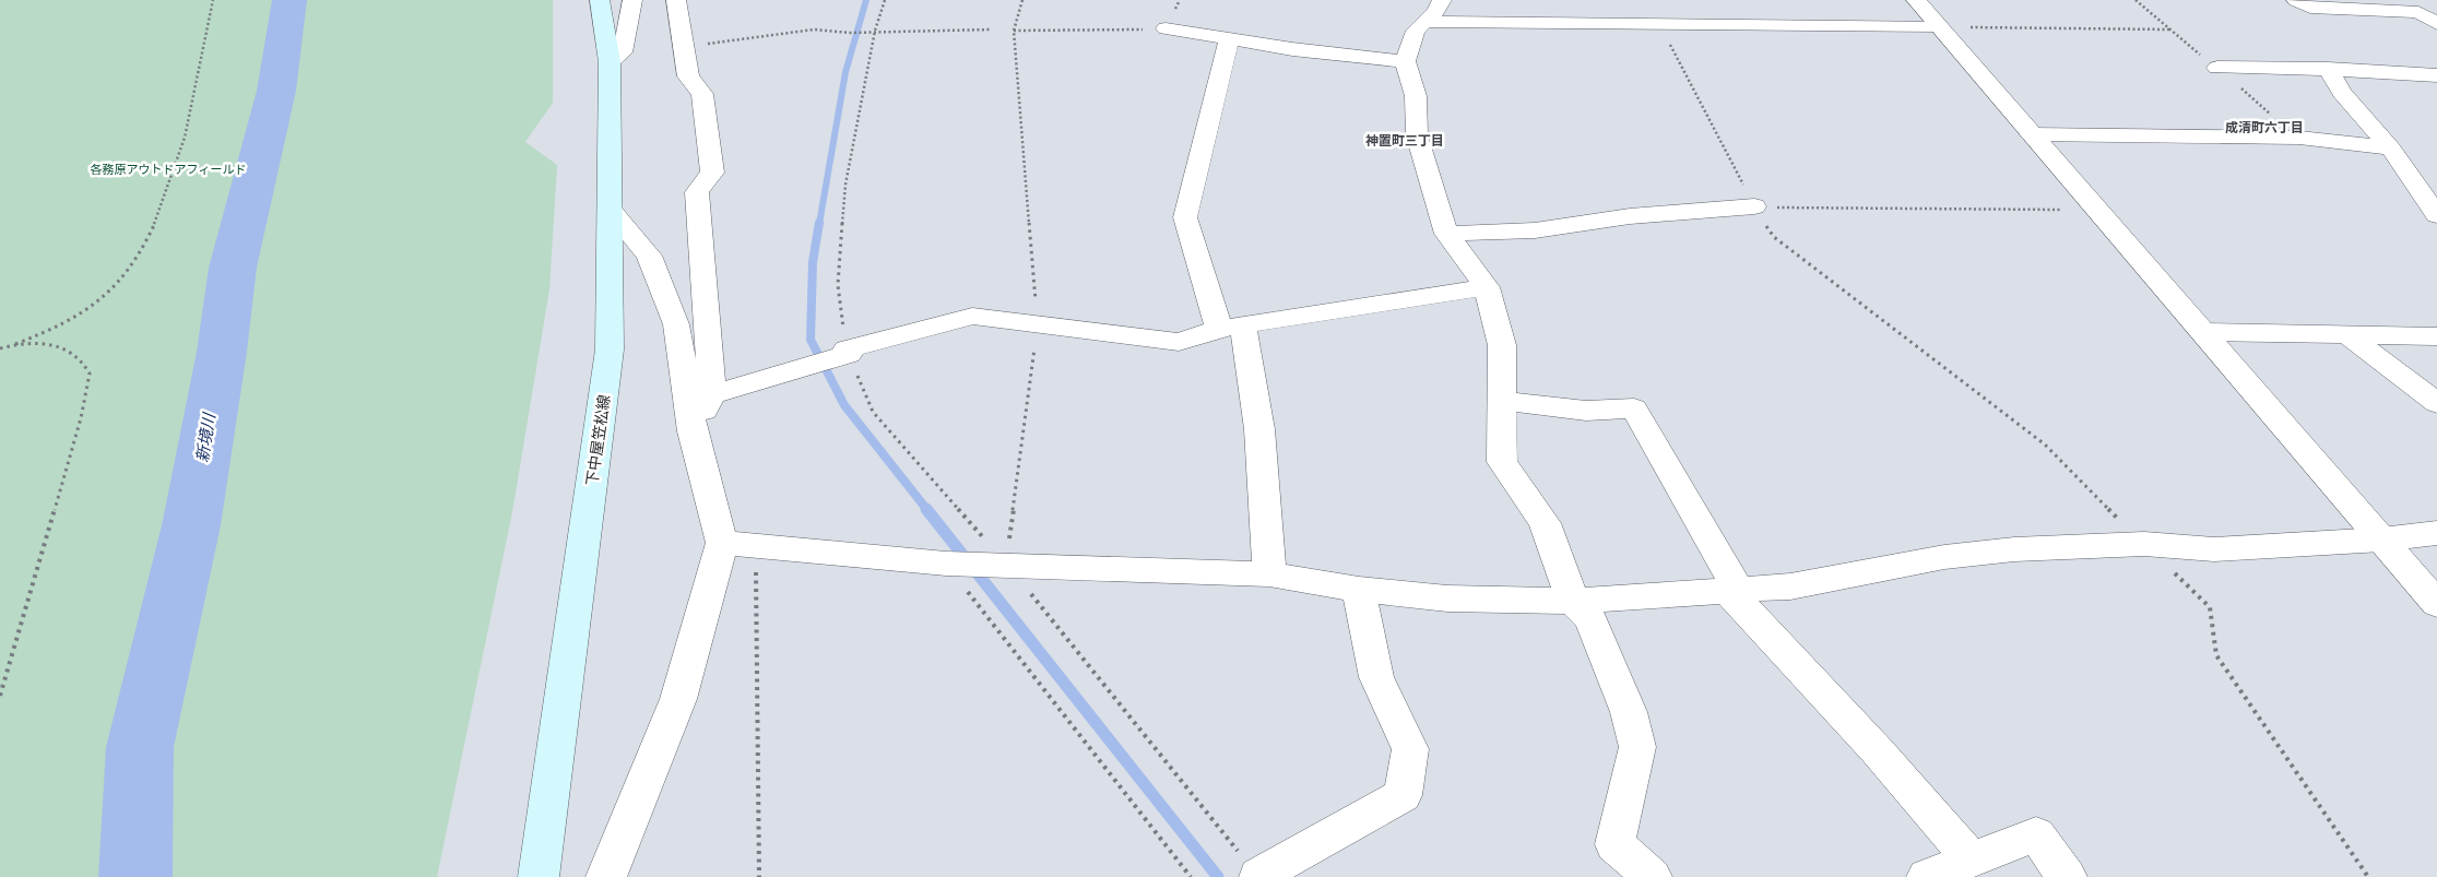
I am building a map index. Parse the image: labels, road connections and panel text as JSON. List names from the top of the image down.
{
  "streets": {
    "main road": ["下中屋笠松線"]
  },
  "districts": ["成清町六丁目", "神置町三丁目"],
  "water": ["新境川"],
  "parks": ["各務原アウトドアフィールド"]
}
